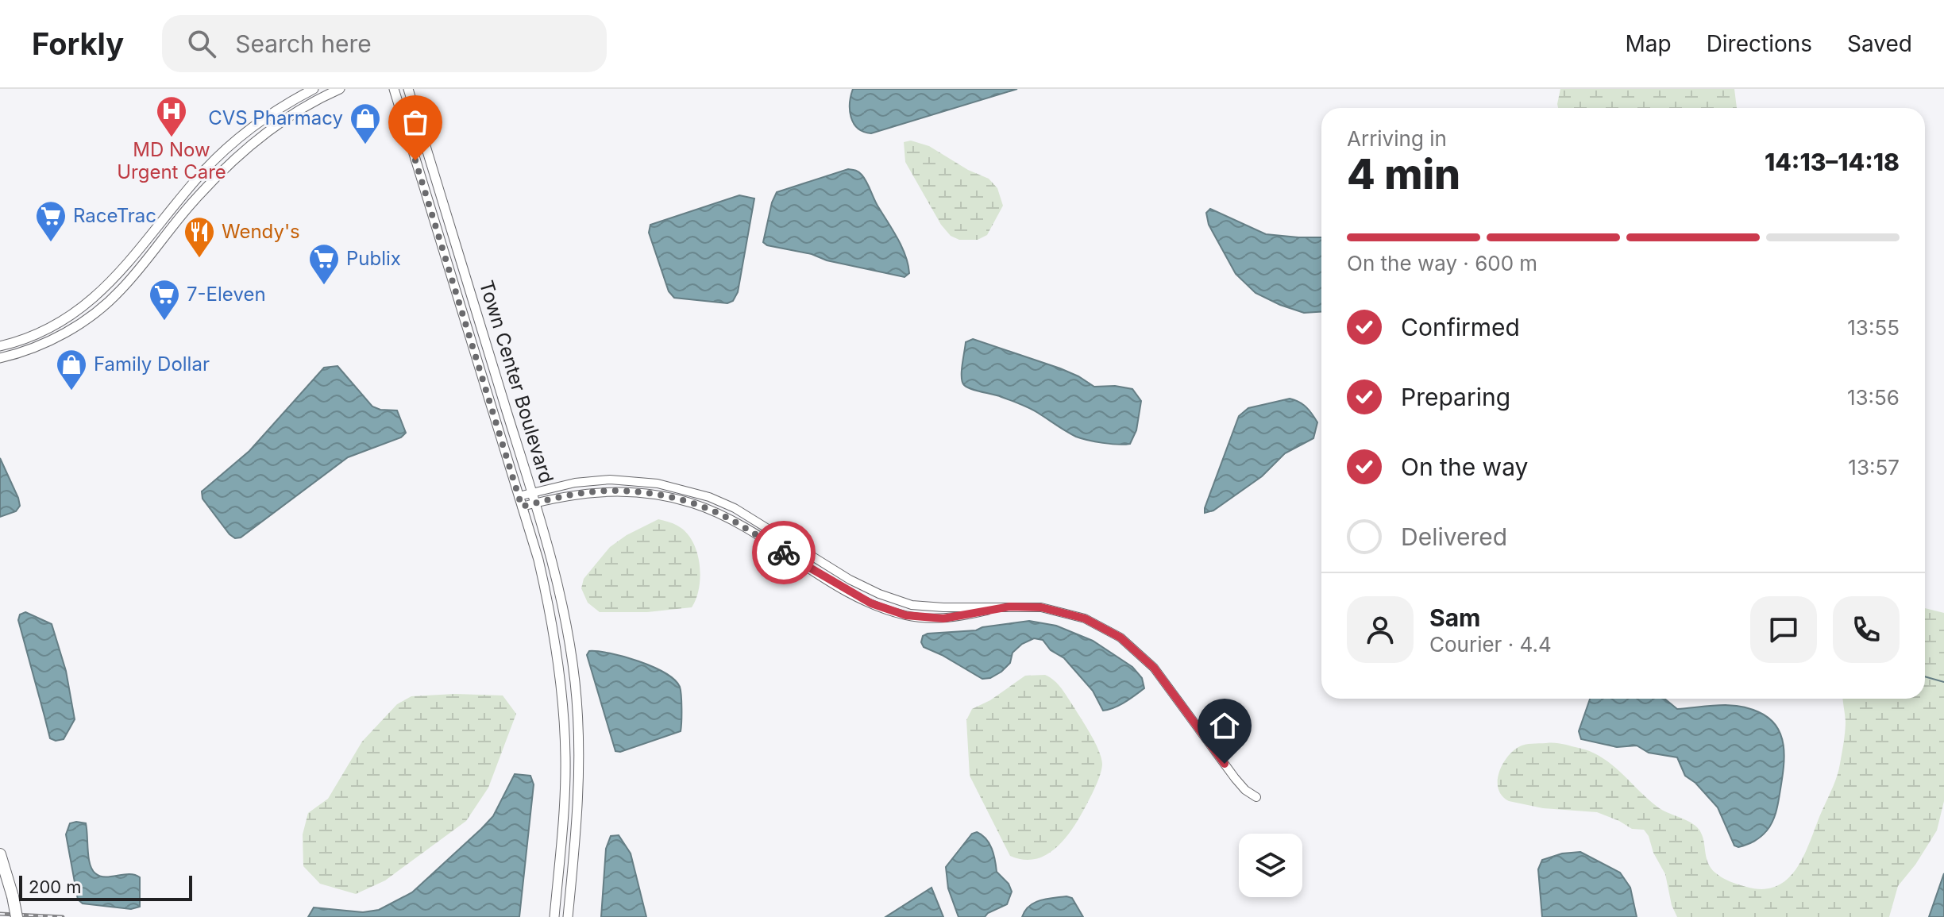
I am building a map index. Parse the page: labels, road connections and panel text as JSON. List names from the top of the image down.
{
  "streets": {
    "main road": ["Town Center Boulevard"]
  },
  "places": {
    "hospital": ["MD Now Urgent Care"],
    "shop": ["CVS Pharmacy", "Family Dollar"],
    "supermarket": ["RaceTrac", "Publix", "7-Eleven"],
    "restaurant": ["Wendy's"]
  },
  "scale_bar": "200 m",
  "page": {
    "header": "Forkly",
    "search": "Search here",
    "nav": ["Map", "Directions", "Saved"],
    "heading": ["4 min", "Arriving in", "14:13–14:18"],
    "panel": ["Sam", "Courier · 4.4"],
    "bar": "On the way · 600 m",
    "list": [
      ["Confirmed", "13:55"],
      ["Preparing", "13:56"],
      ["On the way", "13:57"],
      "Delivered"
    ],
    "scale": "200 m"
  }
}
